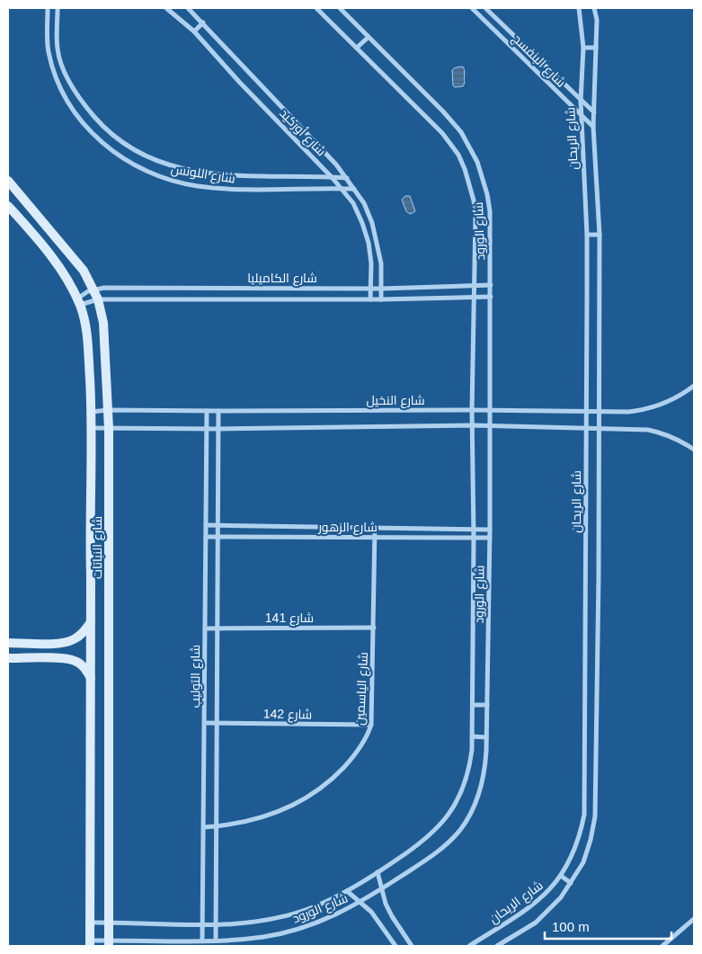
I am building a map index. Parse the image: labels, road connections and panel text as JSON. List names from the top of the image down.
{
  "streets": {
    "street": [
      "شارع البنفسج",
      "شارع أوركيد",
      "شارع الريحان",
      "شارع اللوتس",
      "شارع الورود",
      "شارع الكاميليا",
      "شارع النخيل",
      "شارع الزهور",
      "شارع النباتات",
      "شارع 141",
      "شارع التوليب",
      "شارع الياسمين",
      "شارع 142"
    ]
  },
  "crossings": [
    ["شارع البنفسج", "شارع الريحان"],
    ["شارع أوركيد", "شارع اللوتس"],
    ["شارع أوركيد", "شارع الكاميليا"],
    ["شارع الريحان", "شارع النخيل"],
    ["شارع الورود", "شارع الكاميليا"],
    ["شارع الورود", "شارع النخيل"],
    ["شارع الورود", "شارع الزهور"],
    ["شارع الورود", "شارع النباتات"],
    ["شارع الورود", "شارع التوليب"],
    ["شارع الكاميليا", "شارع النباتات"],
    ["شارع النخيل", "شارع النباتات"],
    ["شارع النخيل", "شارع التوليب"],
    ["شارع الزهور", "شارع التوليب"],
    ["شارع الزهور", "شارع الياسمين"],
    ["شارع 141", "شارع التوليب"],
    ["شارع 141", "شارع الياسمين"],
    ["شارع التوليب", "شارع الياسمين"],
    ["شارع التوليب", "شارع 142"],
    ["شارع الياسمين", "شارع 142"]
  ],
  "scale_bar": "100 m"
}
